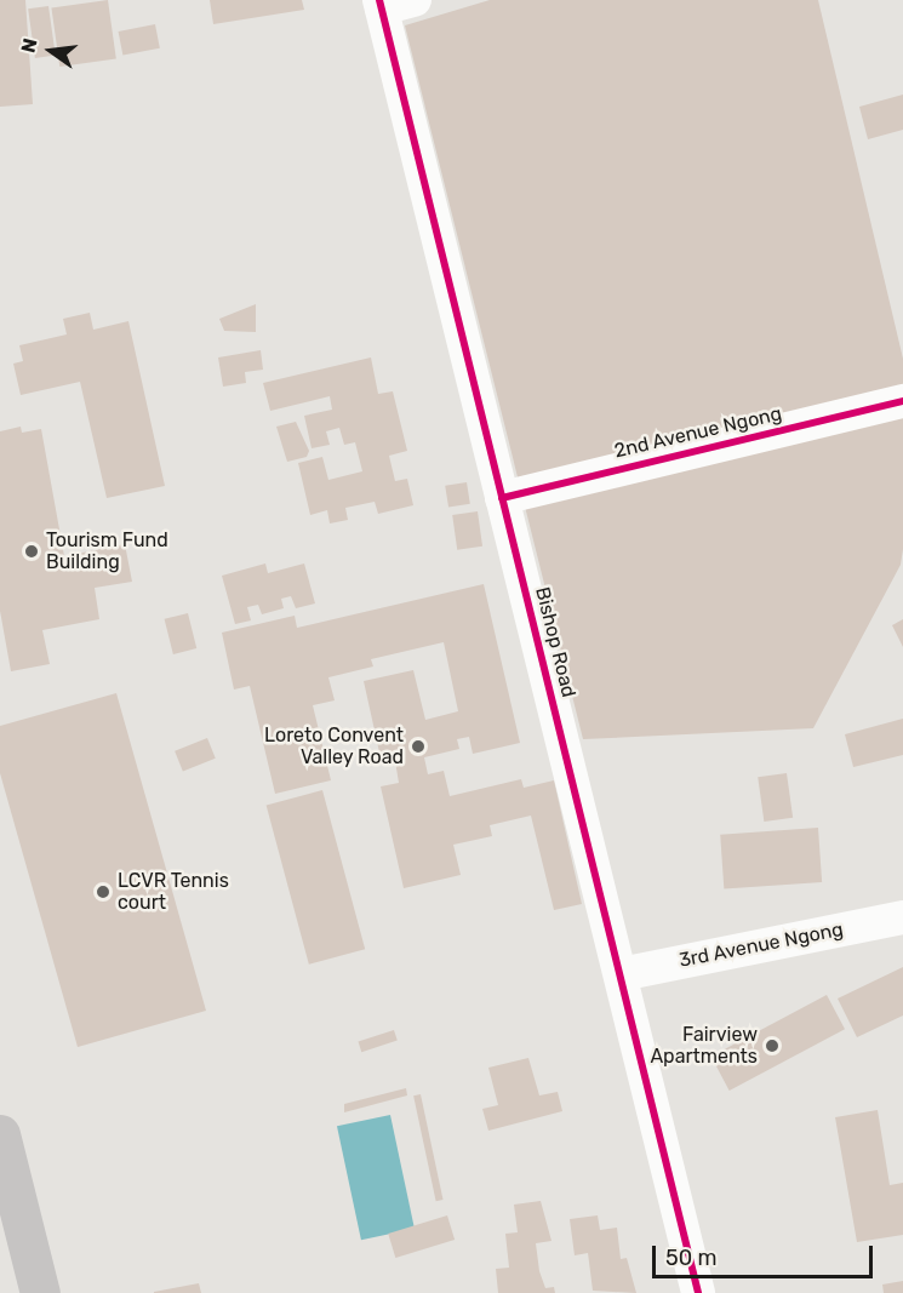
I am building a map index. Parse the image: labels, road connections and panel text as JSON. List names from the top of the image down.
{
  "streets": {
    "street": ["2nd Avenue Ngong", "Bishop Road", "3rd Avenue Ngong"]
  },
  "crossings": [
    ["2nd Avenue Ngong", "Bishop Road"],
    ["Bishop Road", "3rd Avenue Ngong"]
  ],
  "places": [
    "Tourism Fund Building",
    "Loreto Convent Valley Road",
    "LCVR Tennis court",
    "Fairview Apartments"
  ],
  "scale_bar": "50 m",
  "north": "left"
}
